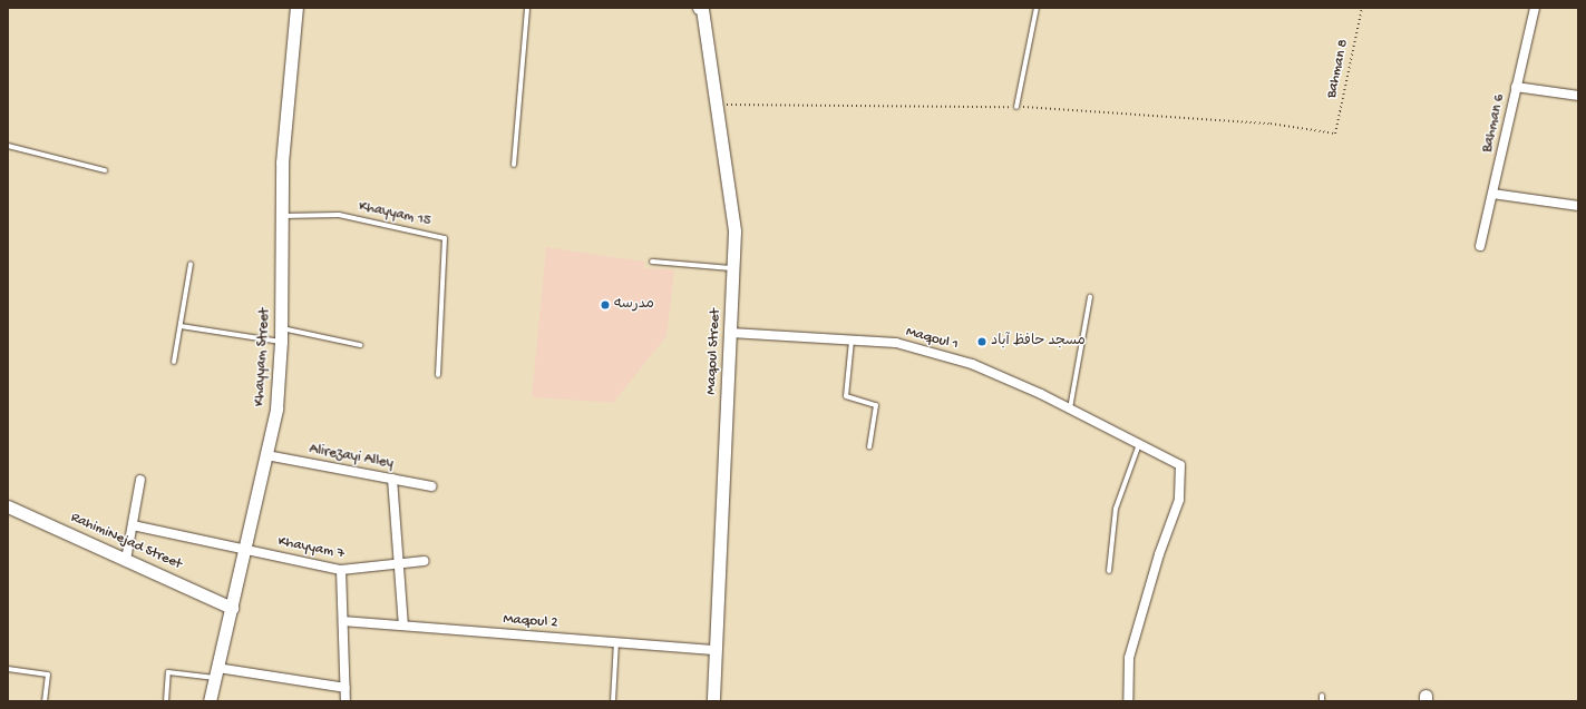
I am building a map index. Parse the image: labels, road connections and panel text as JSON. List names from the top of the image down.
{
  "streets": {
    "street": [
      "Bahman 6",
      "Maqoul 1",
      "Maqoul Street",
      "Khayyam Street",
      "Alirezayi Alley",
      "RahimiNejad Street",
      "Khayyam 7",
      "Maqoul 2"
    ],
    "lane": ["Khayyam 15"],
    "path": ["Bahman 8"]
  },
  "crossings": [
    ["Khayyam 15", "Khayyam Street"],
    ["Maqoul 1", "Maqoul Street"],
    ["Maqoul Street", "Maqoul 2"],
    ["Khayyam Street", "Alirezayi Alley"],
    ["Khayyam Street", "RahimiNejad Street"],
    ["Khayyam Street", "Khayyam 7"]
  ],
  "places": ["مدرسه", "مسجد حافظ آباد"]
}
